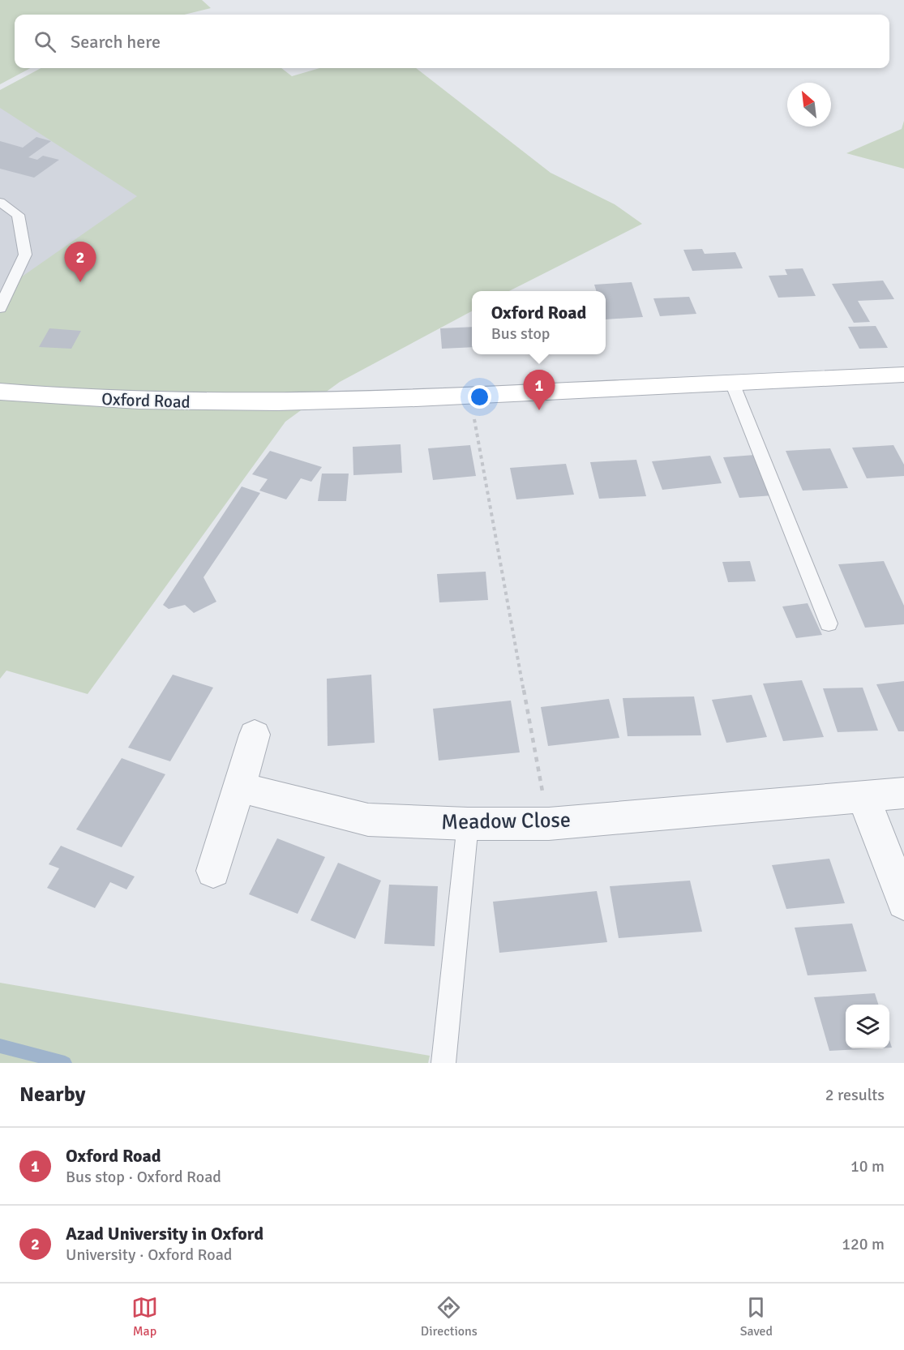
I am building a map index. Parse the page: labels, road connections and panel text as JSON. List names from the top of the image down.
{
  "streets": {
    "main road": ["Oxford Road"],
    "street": ["Meadow Close"]
  },
  "north": "top left",
  "page": {
    "search": "Search here",
    "pins": ["2", "1"],
    "popup": ["Oxford Road", "Bus stop"],
    "heading": ["Nearby", "2 results"],
    "list": [
      {
        "mark": "1",
        "name": "Oxford Road",
        "note": "Bus stop · Oxford Road",
        "value": "10 m"
      },
      {
        "mark": "2",
        "name": "Azad University in Oxford",
        "note": "University · Oxford Road",
        "value": "120 m"
      }
    ],
    "nav": ["Map", "Directions", "Saved"]
  }
}
